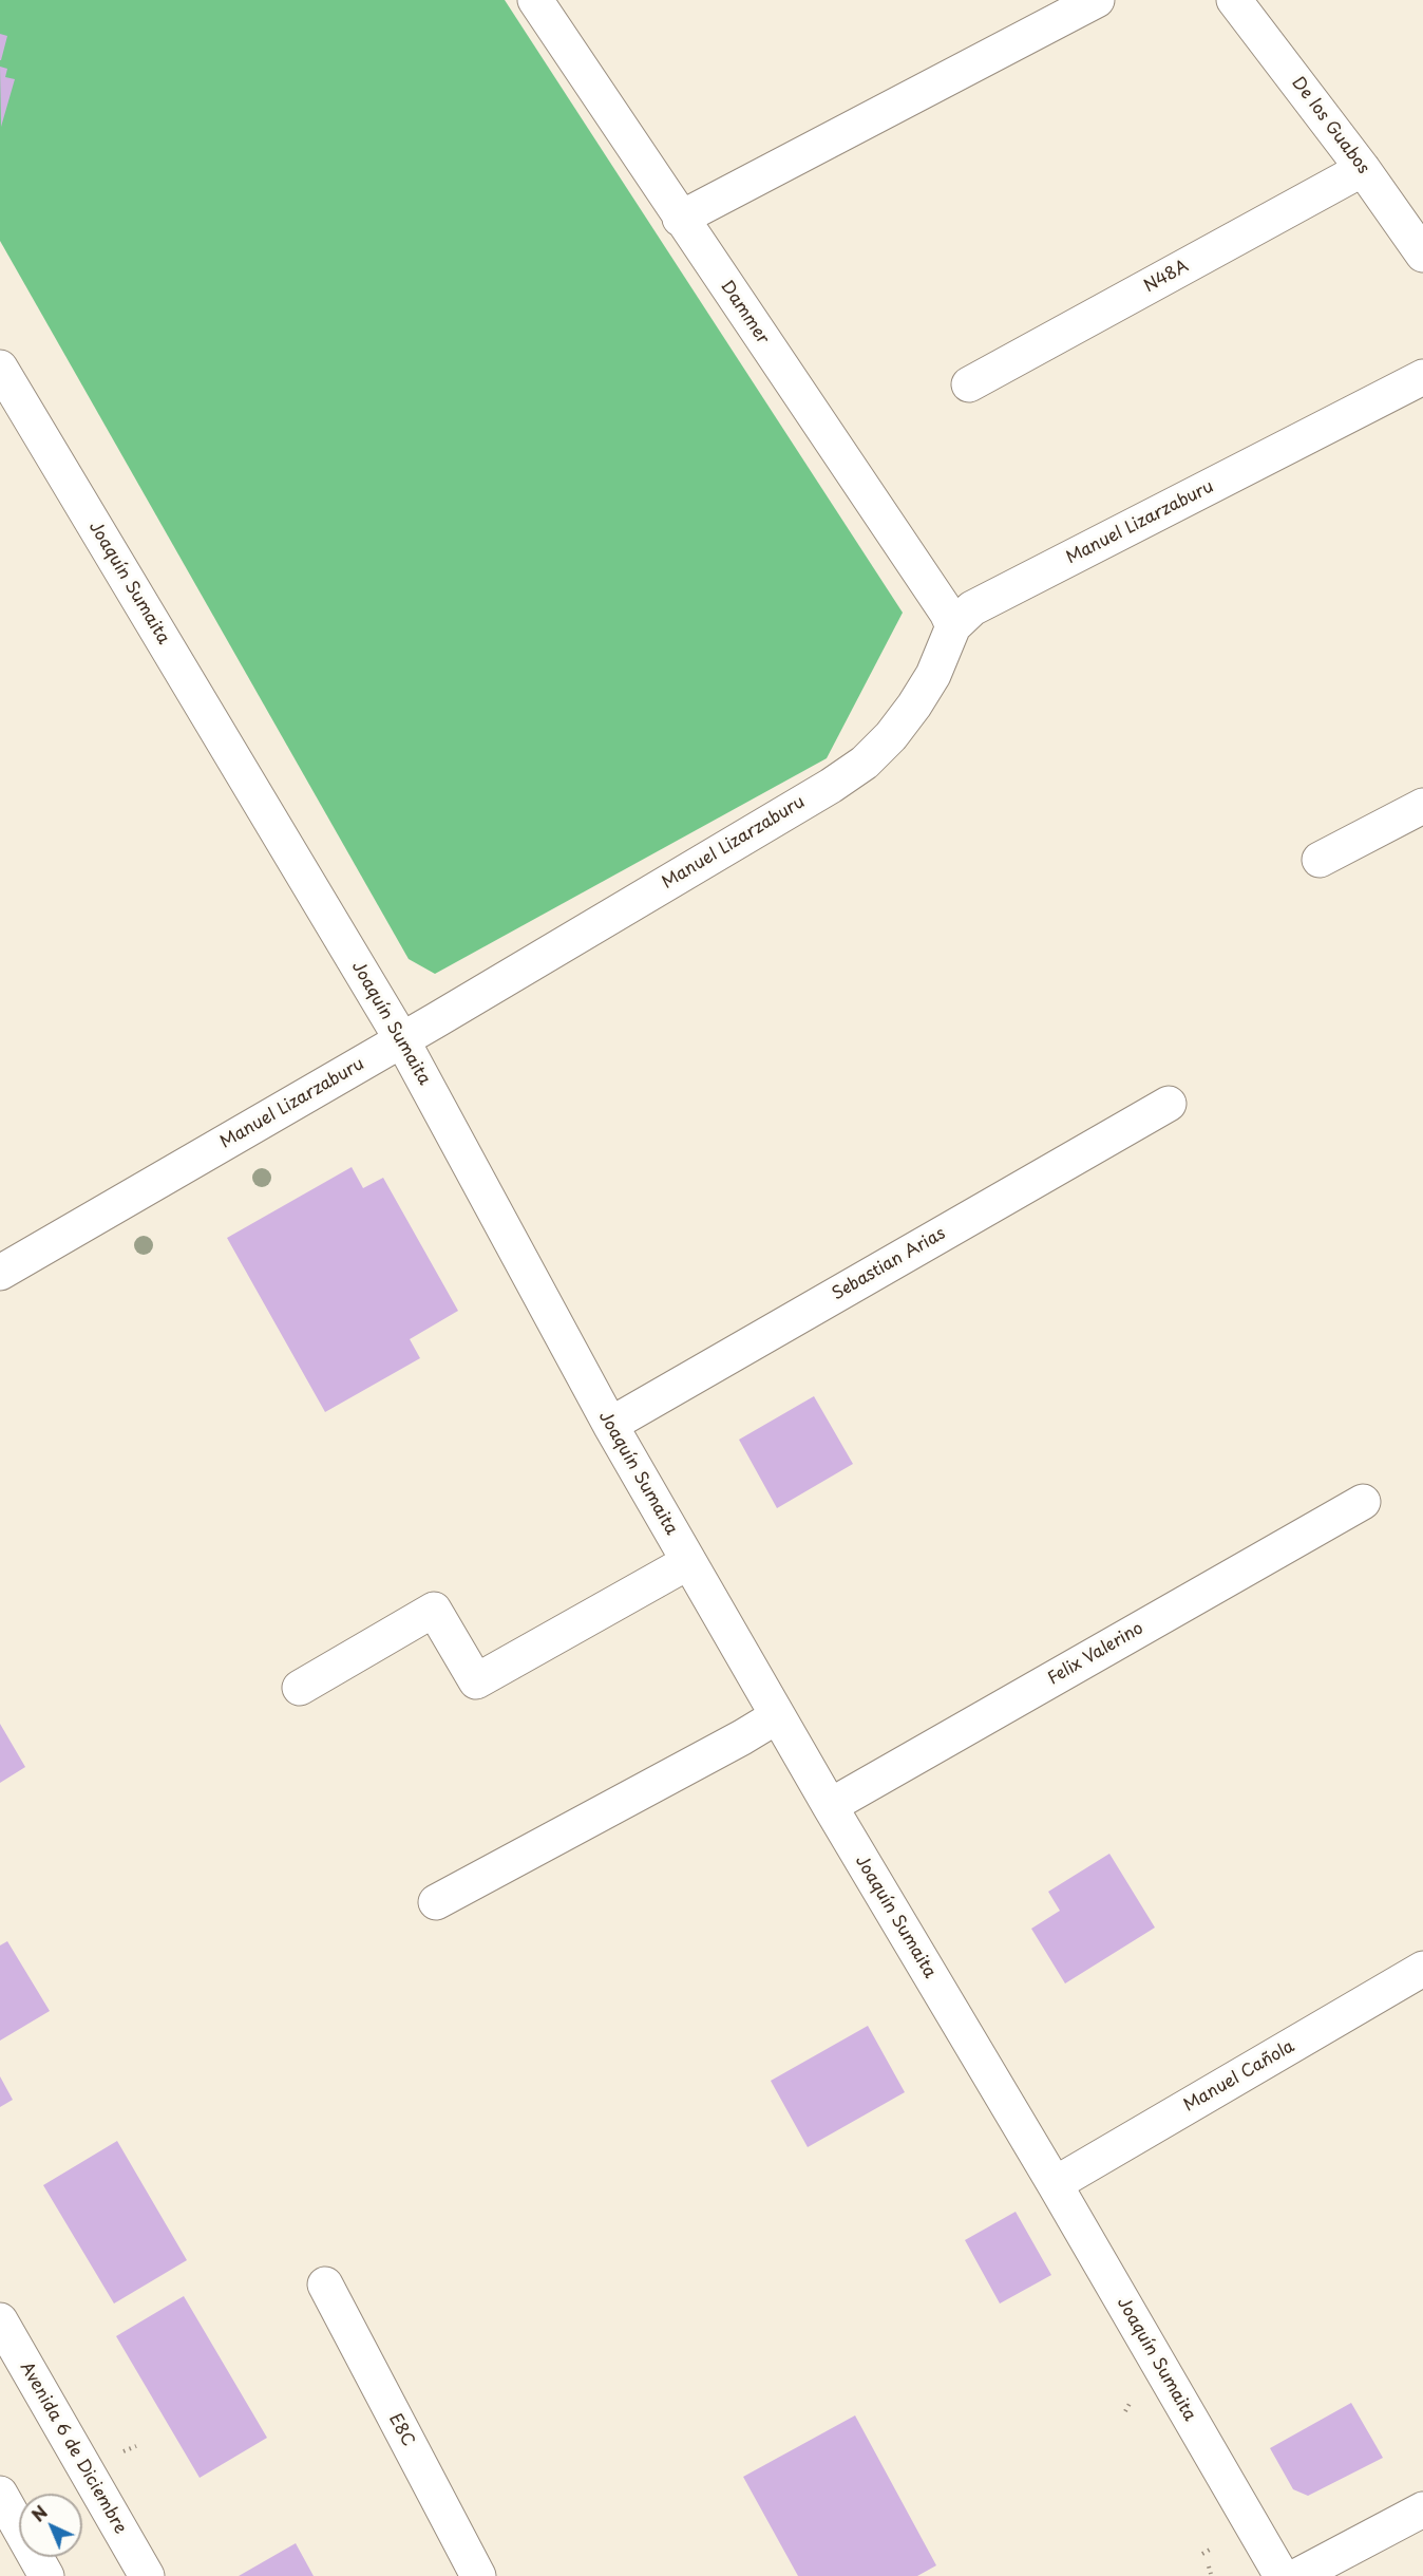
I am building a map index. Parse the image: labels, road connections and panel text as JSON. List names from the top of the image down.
{
  "streets": {
    "street": [
      "De los Guabos",
      "N48A",
      "Dammer",
      "Manuel Lizarzaburu",
      "Joaquín Sumaita",
      "Sebastian Arias",
      "Felix Valerino",
      "Manuel Cañola",
      "E8C",
      "Avenida 6 de Diciembre"
    ]
  },
  "crossings": [
    ["De los Guabos", "N48A"],
    ["Dammer", "Manuel Lizarzaburu"],
    ["Manuel Lizarzaburu", "Joaquín Sumaita"],
    ["Joaquín Sumaita", "Sebastian Arias"],
    ["Joaquín Sumaita", "Felix Valerino"],
    ["Joaquín Sumaita", "Manuel Cañola"]
  ],
  "north": "top left"
}
